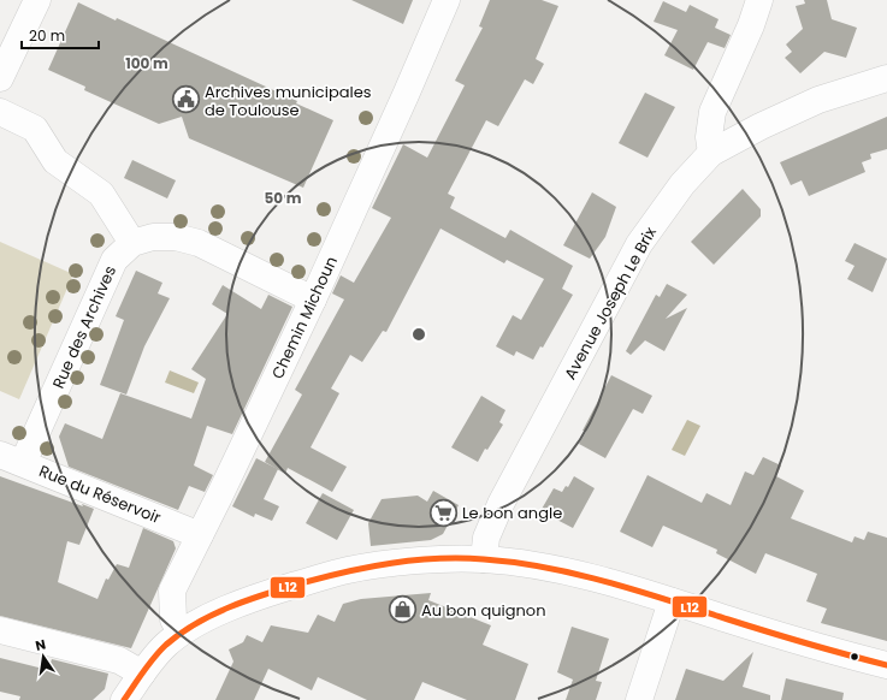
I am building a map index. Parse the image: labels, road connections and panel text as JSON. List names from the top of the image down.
{
  "streets": {
    "street": [
      "Avenue Joseph Le Brix",
      "Chemin Michoun",
      "Rue des Archives",
      "Rue du Réservoir"
    ]
  },
  "crossings": [
    ["Chemin Michoun", "Rue des Archives"],
    ["Chemin Michoun", "Rue du Réservoir"],
    ["Rue des Archives", "Rue du Réservoir"]
  ],
  "places": {
    "public building": ["Archives municipales de Toulouse"],
    "supermarket": ["Le bon angle"],
    "shop": ["Au bon quignon"]
  },
  "lines": ["transit line L12"],
  "scale_bar": "20 m",
  "north": "top",
  "rings": ["100 m", "50 m"]
}
